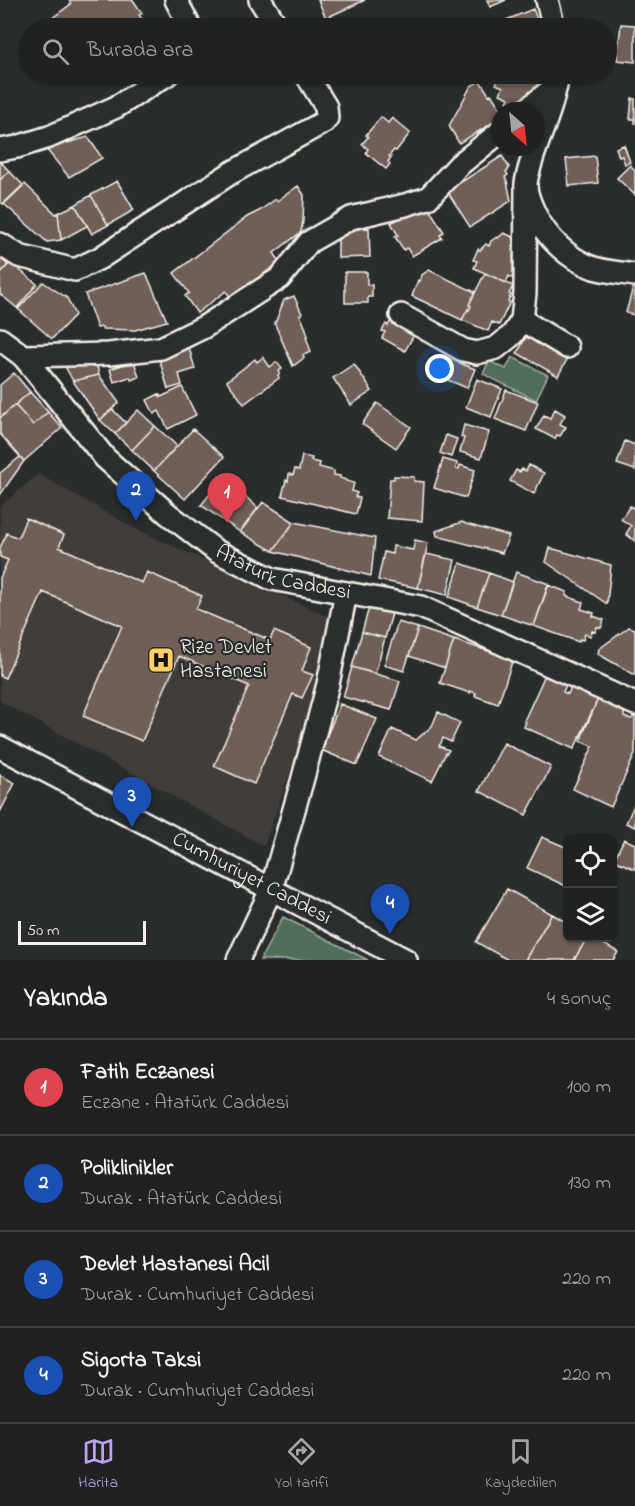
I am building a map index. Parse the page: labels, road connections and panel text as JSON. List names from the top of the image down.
{
  "streets": {
    "street": ["Atatürk Caddesi", "Cumhuriyet Caddesi"]
  },
  "places": {
    "hospital": ["Rize Devlet Hastanesi"]
  },
  "scale_bar": "50 m",
  "north": "bottom right",
  "page": {
    "search": "Burada ara",
    "pins": [
      "2",
      "1",
      "3",
      "4"
    ],
    "scale": "50 m",
    "heading": ["Yakında", "4 sonuç"],
    "list": [
      {
        "mark": "1",
        "name": "Fatih Eczanesi",
        "note": "Eczane · Atatürk Caddesi",
        "value": "100 m"
      },
      {
        "mark": "2",
        "name": "Poliklinikler",
        "note": "Durak · Atatürk Caddesi",
        "value": "130 m"
      },
      {
        "mark": "3",
        "name": "Devlet Hastanesi Acil",
        "note": "Durak · Cumhuriyet Caddesi",
        "value": "220 m"
      },
      {
        "mark": "4",
        "name": "Sigorta Taksi",
        "note": "Durak · Cumhuriyet Caddesi",
        "value": "220 m"
      }
    ],
    "nav": ["Harita", "Yol tarifi", "Kaydedilen"]
  }
}
